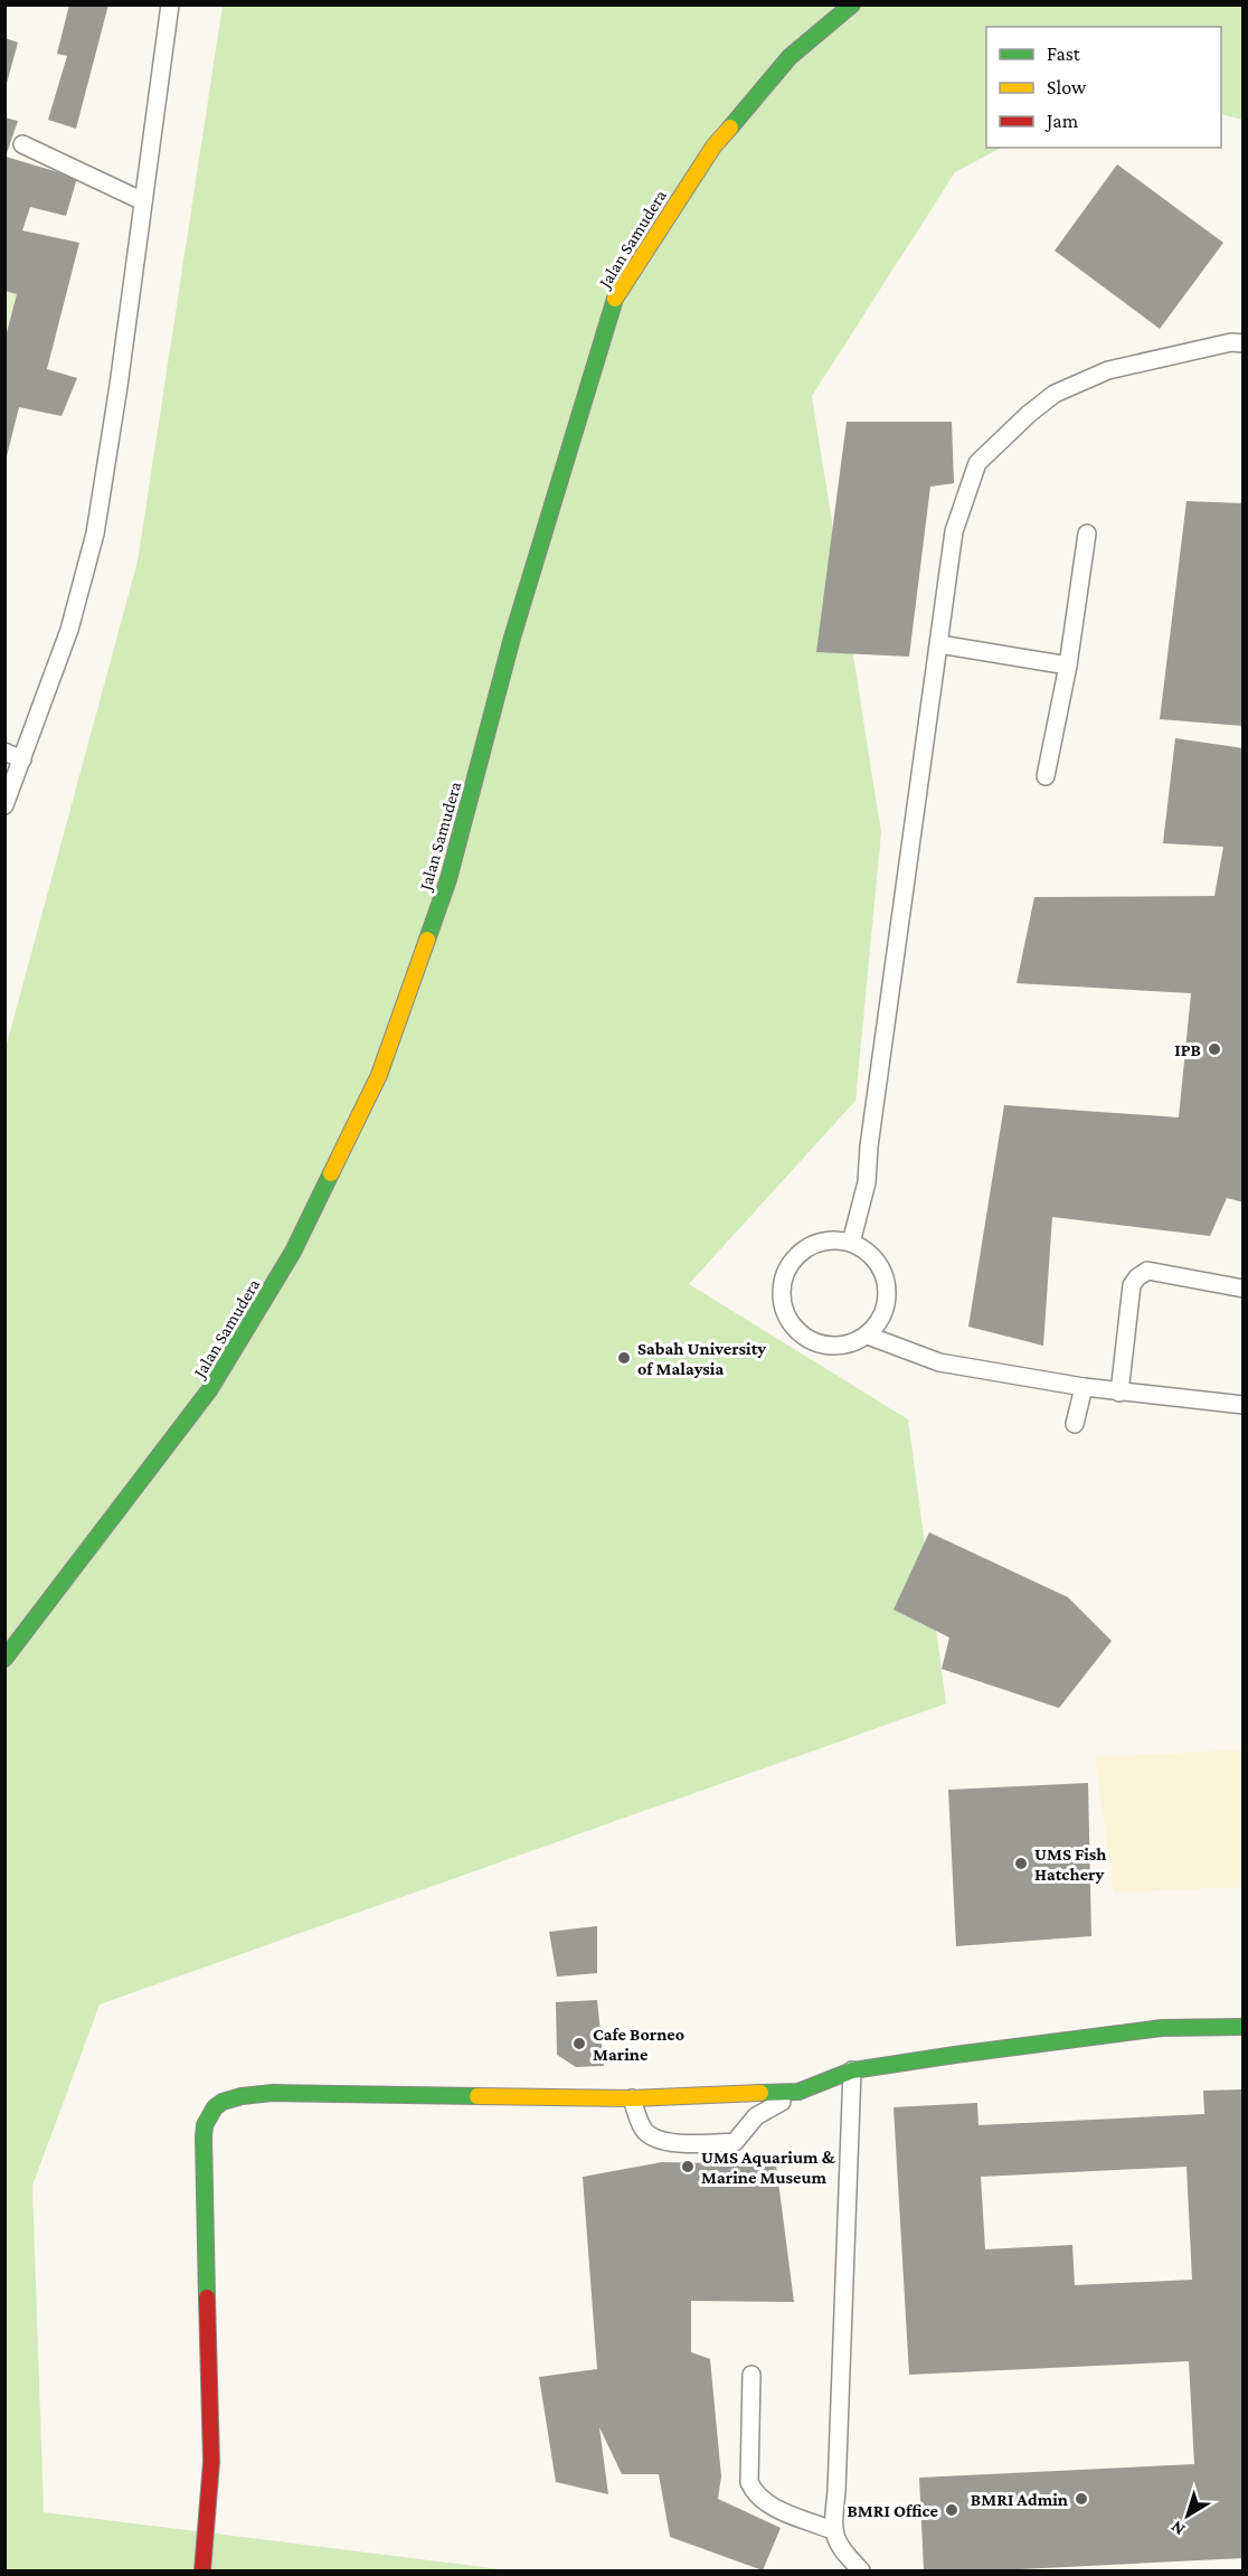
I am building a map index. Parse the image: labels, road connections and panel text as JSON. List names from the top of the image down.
{
  "streets": {
    "street": ["Jalan Samudera"]
  },
  "places": [
    "IPB",
    "Sabah University of Malaysia",
    "UMS Fish Hatchery",
    "Cafe Borneo Marine",
    "UMS Aquarium & Marine Museum",
    "BMRI Admin",
    "BMRI Office"
  ],
  "legend": ["Fast", "Slow", "Jam"],
  "north": "bottom left"
}
